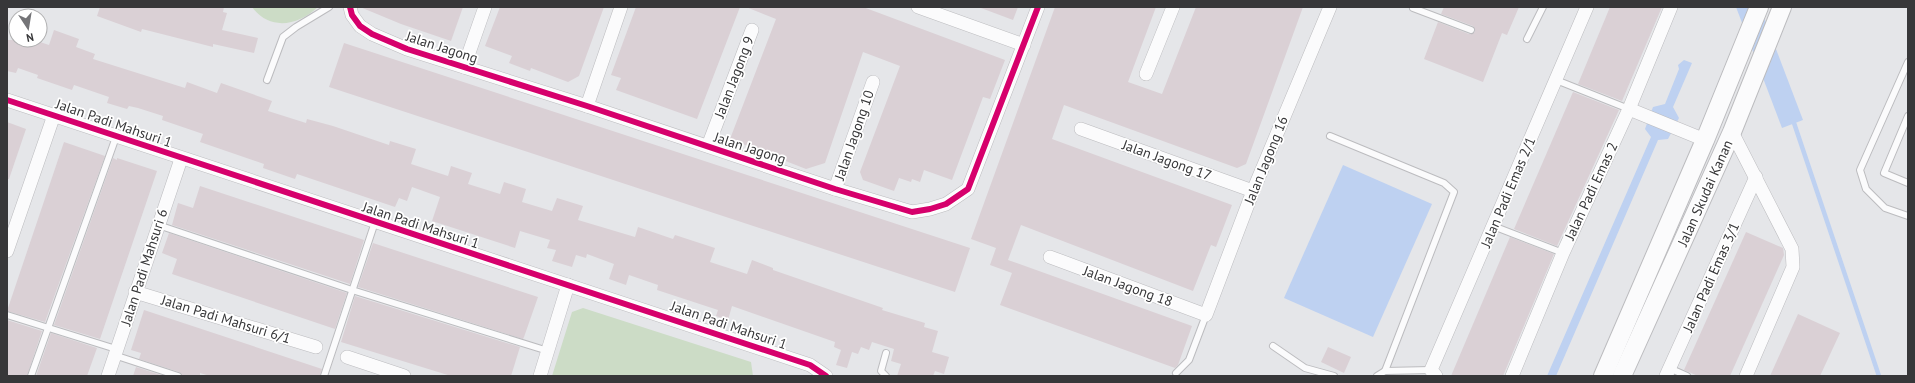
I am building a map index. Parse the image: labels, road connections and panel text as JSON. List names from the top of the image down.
{
  "streets": {
    "street": [
      "Jalan Jagong",
      "Jalan Jagong 9",
      "Jalan Padi Mahsuri 1",
      "Jalan Jagong 10",
      "Jalan Jagong 17",
      "Jalan Jagong 16",
      "Jalan Padi Emas 2",
      "Jalan Padi Emas 2/1",
      "Jalan Skudai Kanan",
      "Jalan Padi Mahsuri 6",
      "Jalan Padi Emas 3/1",
      "Jalan Jagong 18",
      "Jalan Padi Mahsuri 6/1"
    ]
  },
  "crossings": [
    ["Jalan Jagong", "Jalan Jagong 9"],
    ["Jalan Jagong", "Jalan Jagong 10"],
    ["Jalan Padi Mahsuri 1", "Jalan Padi Mahsuri 6"],
    ["Jalan Jagong 17", "Jalan Jagong 16"],
    ["Jalan Jagong 16", "Jalan Jagong 18"],
    ["Jalan Padi Mahsuri 6", "Jalan Padi Mahsuri 6/1"]
  ],
  "north": "bottom"
}
